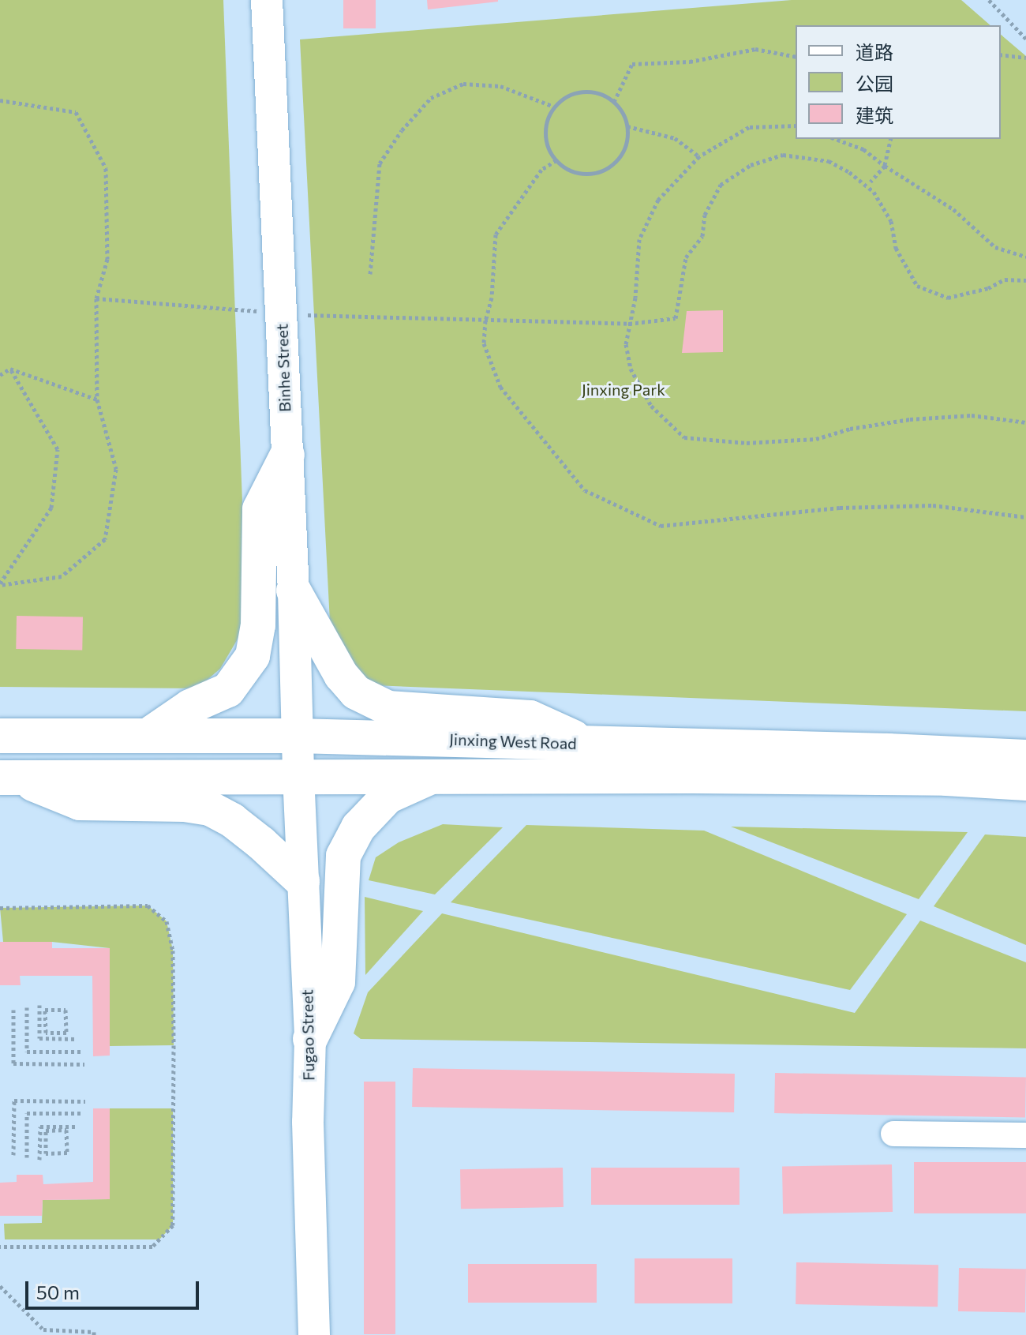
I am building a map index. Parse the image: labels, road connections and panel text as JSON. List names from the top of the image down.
{
  "streets": {
    "main road": ["Jinxing West Road"],
    "street": ["Binhe Street", "Fugao Street"]
  },
  "crossings": [
    ["Binhe Street", "Jinxing West Road"],
    ["Binhe Street", "Fugao Street"],
    ["Jinxing West Road", "Fugao Street"]
  ],
  "parks": ["Jinxing Park"],
  "legend": ["道路", "公园", "建筑"],
  "scale_bar": "50 m"
}
